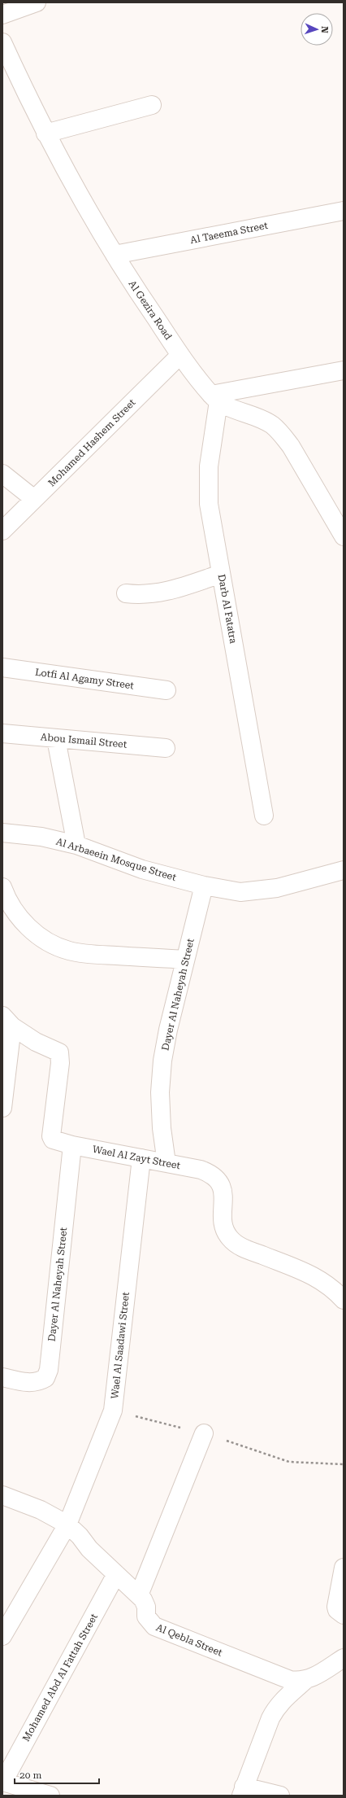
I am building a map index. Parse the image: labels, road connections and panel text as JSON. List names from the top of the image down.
{
  "streets": {
    "street": [
      "Al Taeema Street",
      "Al Gezira Road",
      "Mohamed Hashem Street",
      "Darb Al Fatatra",
      "Lotfi Al Agamy Street",
      "Abou Ismail Street",
      "Al Arbaeein Mosque Street",
      "Dayer Al Naheyah Street",
      "Wael Al Zayt Street",
      "Wael Al Saadawi Street",
      "Al Qebla Street",
      "Mohamed Abd Al Fattah Street"
    ]
  },
  "crossings": [
    ["Al Taeema Street", "Al Gezira Road"],
    ["Al Gezira Road", "Mohamed Hashem Street"],
    ["Al Gezira Road", "Darb Al Fatatra"],
    ["Al Arbaeein Mosque Street", "Dayer Al Naheyah Street"],
    ["Dayer Al Naheyah Street", "Wael Al Zayt Street"],
    ["Wael Al Zayt Street", "Wael Al Saadawi Street"],
    ["Wael Al Saadawi Street", "Al Qebla Street"],
    ["Al Qebla Street", "Mohamed Abd Al Fattah Street"]
  ],
  "scale_bar": "20 m",
  "north": "right"
}
